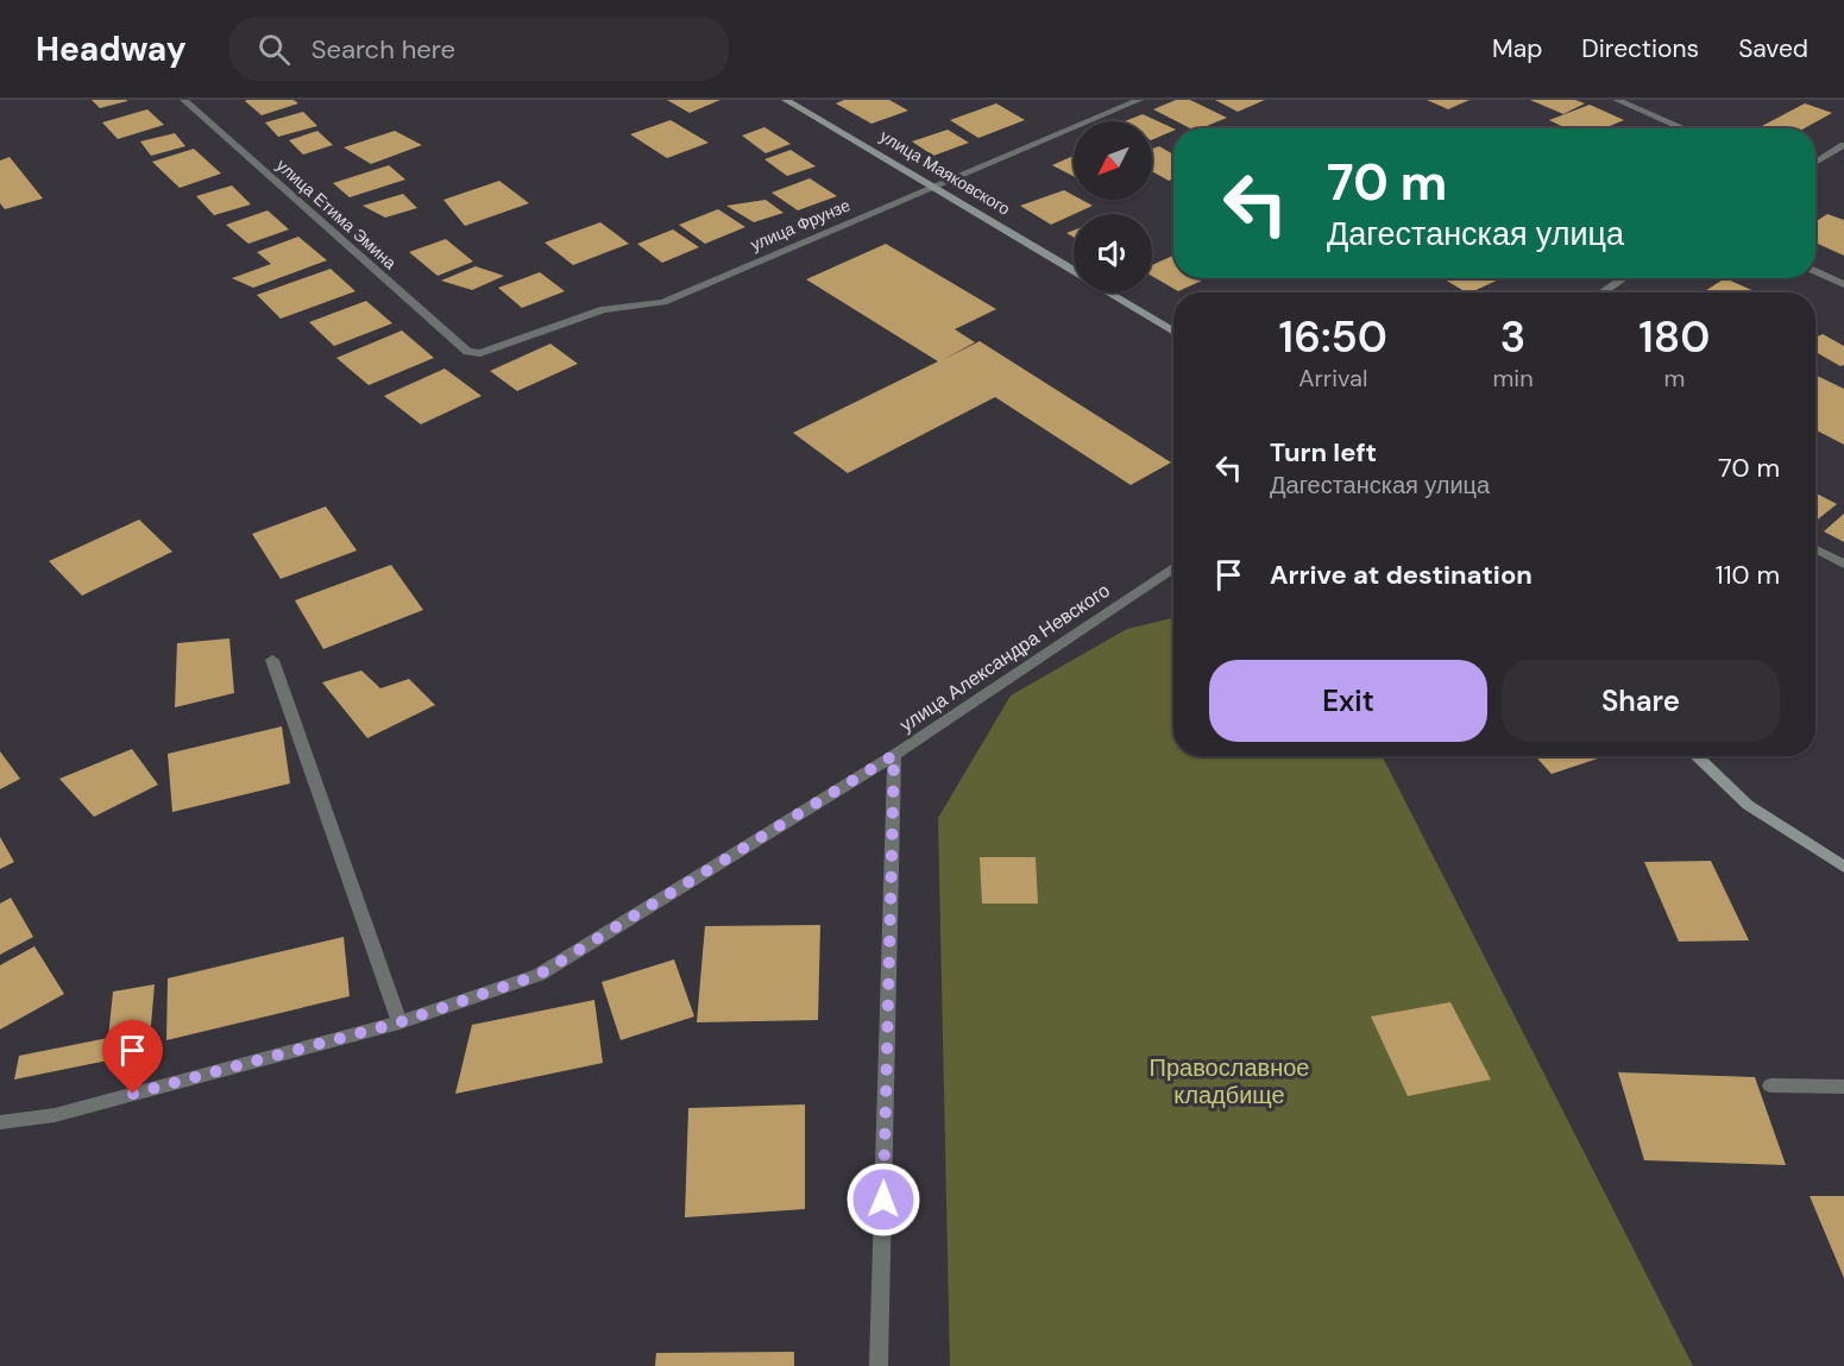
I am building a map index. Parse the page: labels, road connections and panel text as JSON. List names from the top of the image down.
{
  "streets": {
    "street": [
      "улица Маяковского",
      "улица Етима Эмина",
      "улица Фрунзе",
      "улица Александра Невского"
    ]
  },
  "crossings": [
    ["улица Маяковского", "улица Фрунзе"],
    ["улица Етима Эмина", "улица Фрунзе"]
  ],
  "parks": ["Православное кладбище"],
  "north": "bottom left",
  "page": {
    "header": "Headway",
    "search": "Search here",
    "nav": ["Map", "Directions", "Saved"],
    "turn": ["70 m", "Дагестанская улица"],
    "eta": [
      "16:50",
      "Arrival",
      "3",
      "min",
      "180",
      "m"
    ],
    "list": [
      {
        "name": "Turn left",
        "note": "Дагестанская улица",
        "value": "70 m"
      },
      {
        "name": "Arrive at destination",
        "value": "110 m"
      }
    ],
    "buttons": ["Exit", "Share"]
  }
}
